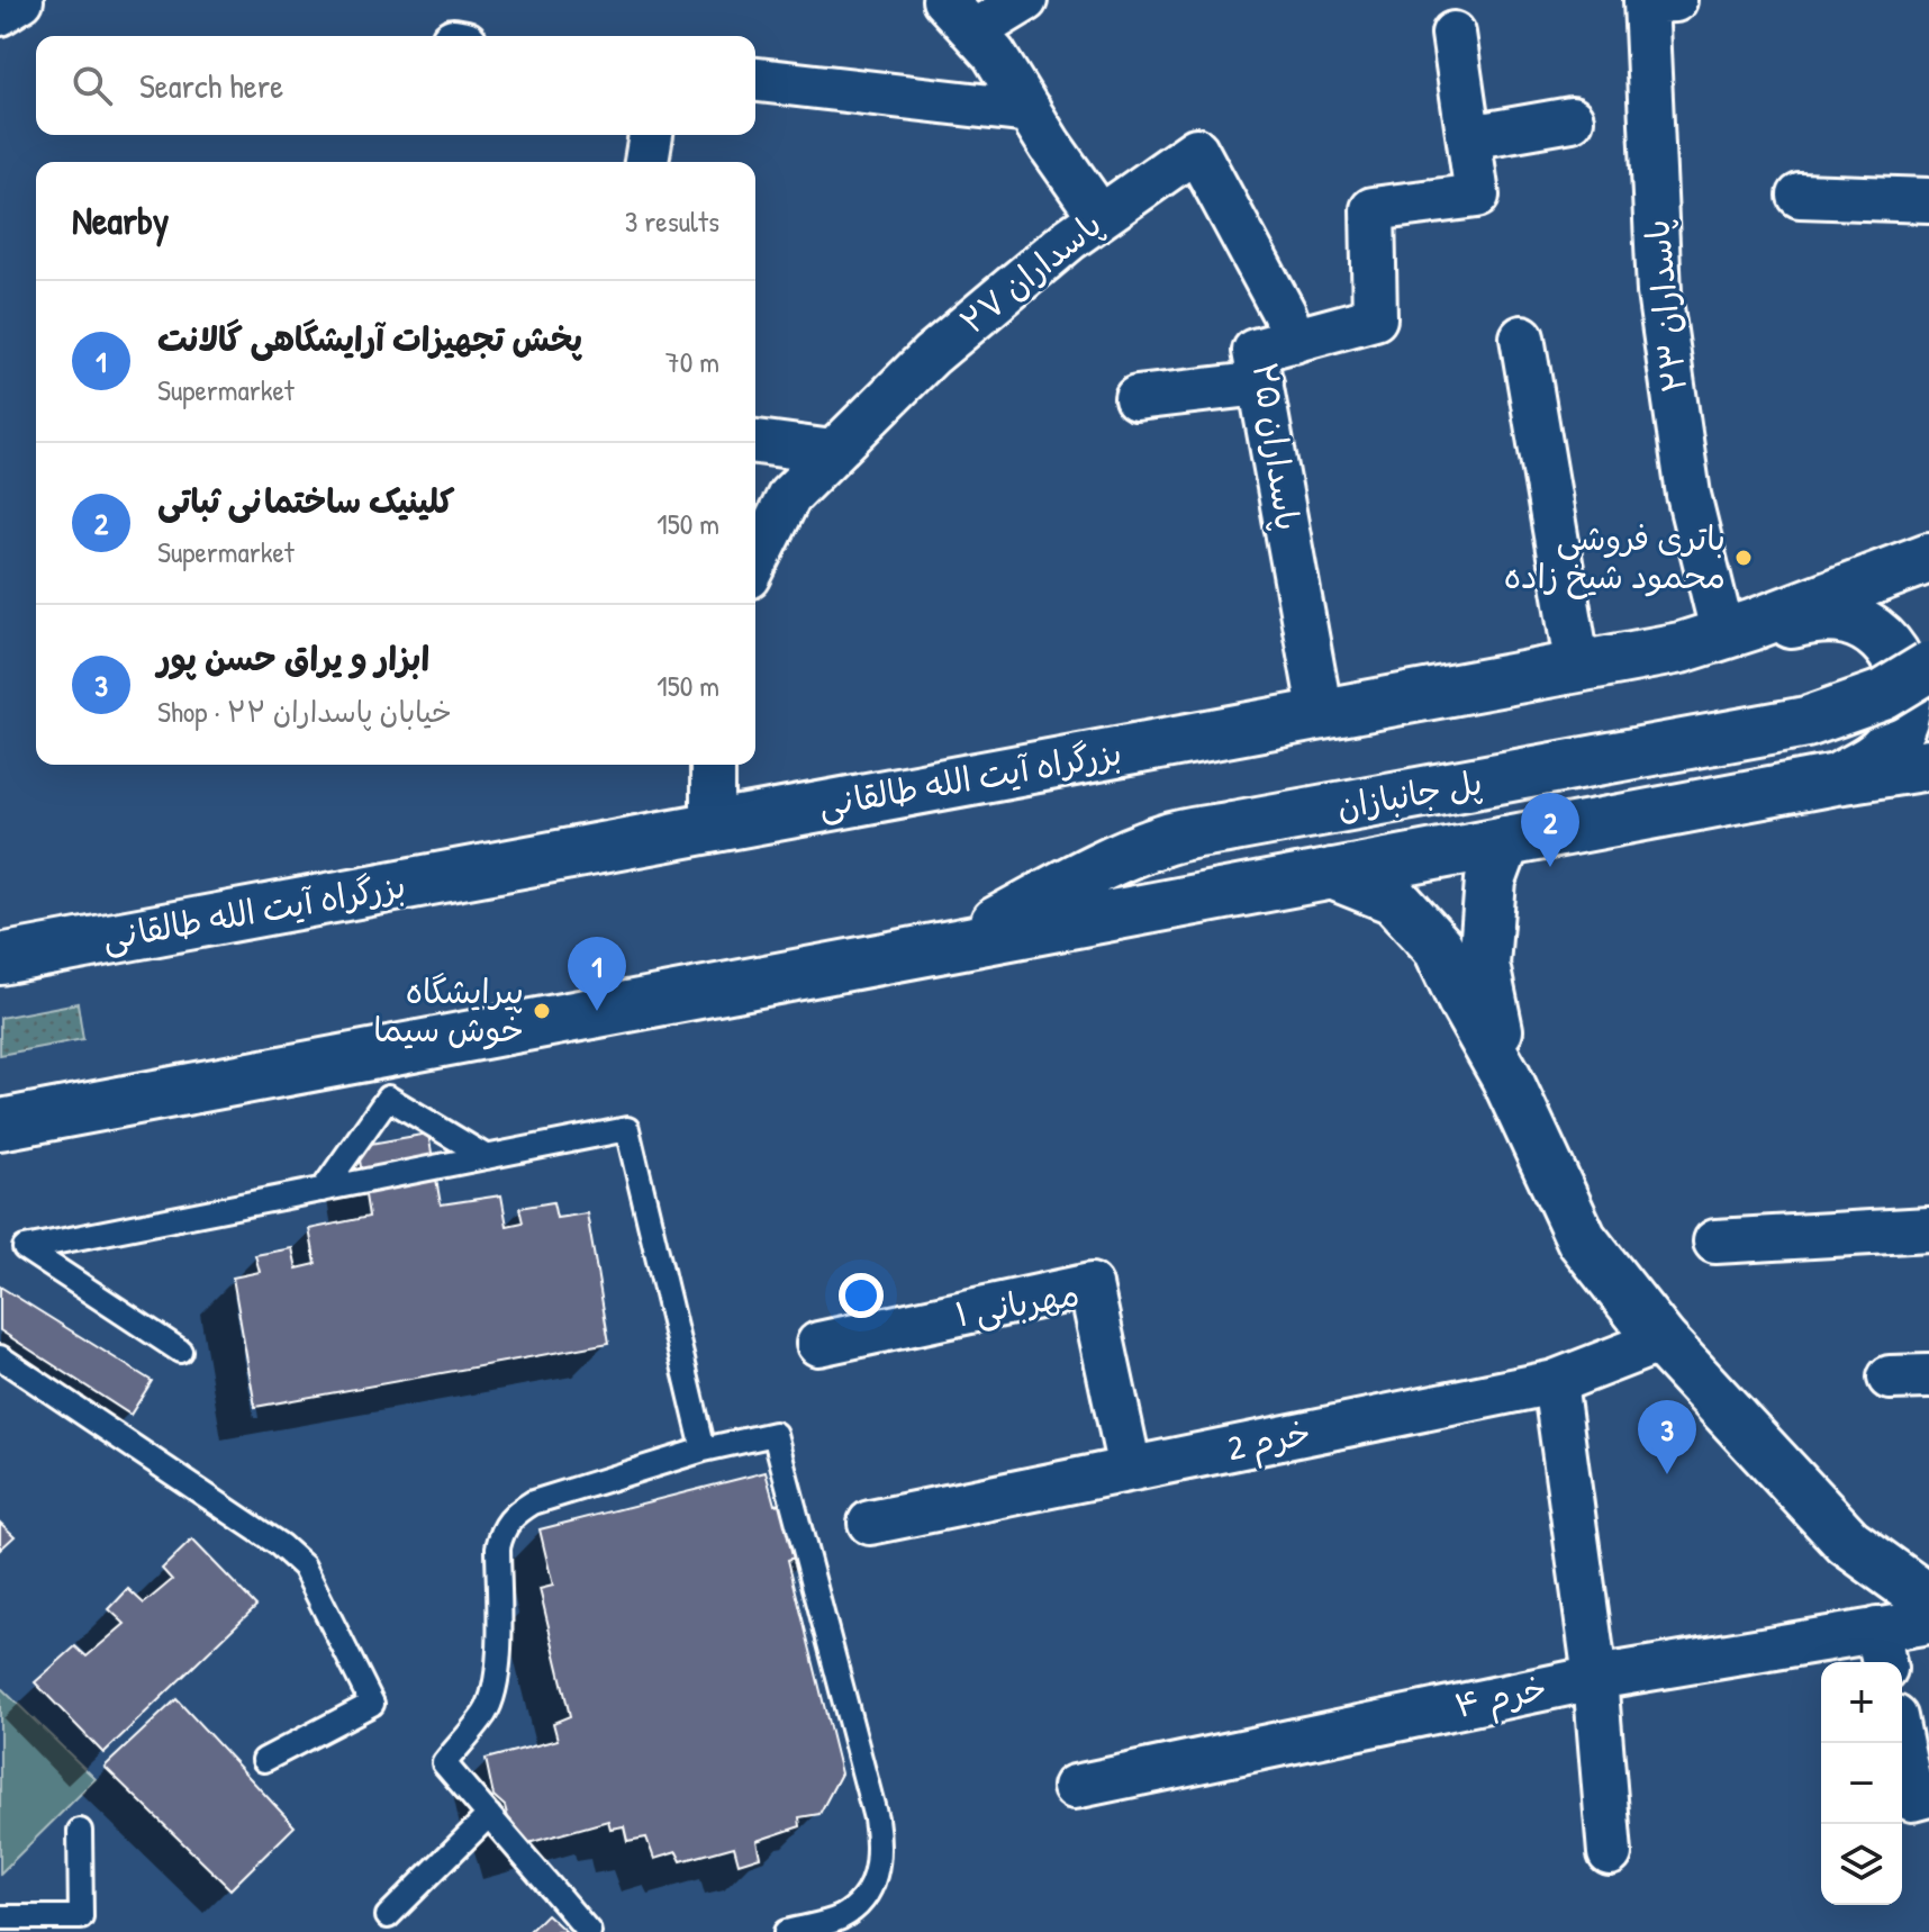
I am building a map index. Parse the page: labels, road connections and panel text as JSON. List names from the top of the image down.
{
  "streets": {
    "main road": ["بزرگراه آیت الله طالقانی", "پل جانبازان"],
    "street": [
      "پاسداران ۲۷",
      "پاسداران ۲۳",
      "پاسداران ۲۵",
      "مهربانی ۱",
      "خرم 2",
      "خرم ۴"
    ]
  },
  "crossings": [
    ["پاسداران ۲۷", "پاسداران ۲۵"],
    ["پاسداران ۲۳", "بزرگراه آیت الله طالقانی"],
    ["پاسداران ۲۵", "بزرگراه آیت الله طالقانی"],
    ["مهربانی ۱", "خرم 2"]
  ],
  "places": ["باتری فروشی محمود شیخ زاده", "پیرایشگاه خوش سیما"],
  "page": {
    "search": "Search here",
    "heading": ["Nearby", "3 results"],
    "list": [
      {
        "mark": "1",
        "name": "پخش تجهیزات آرایشگاهی گالانت",
        "note": "Supermarket",
        "value": "70 m"
      },
      {
        "mark": "2",
        "name": "کلینیک ساختمانی ثباتی",
        "note": "Supermarket",
        "value": "150 m"
      },
      {
        "mark": "3",
        "name": "ابزار و یراق حسن پور",
        "note": "Shop · خیابان پاسداران ۲۲",
        "value": "150 m"
      }
    ],
    "pins": ["2", "1", "3"],
    "map_buttons": ["+", "−"]
  }
}
